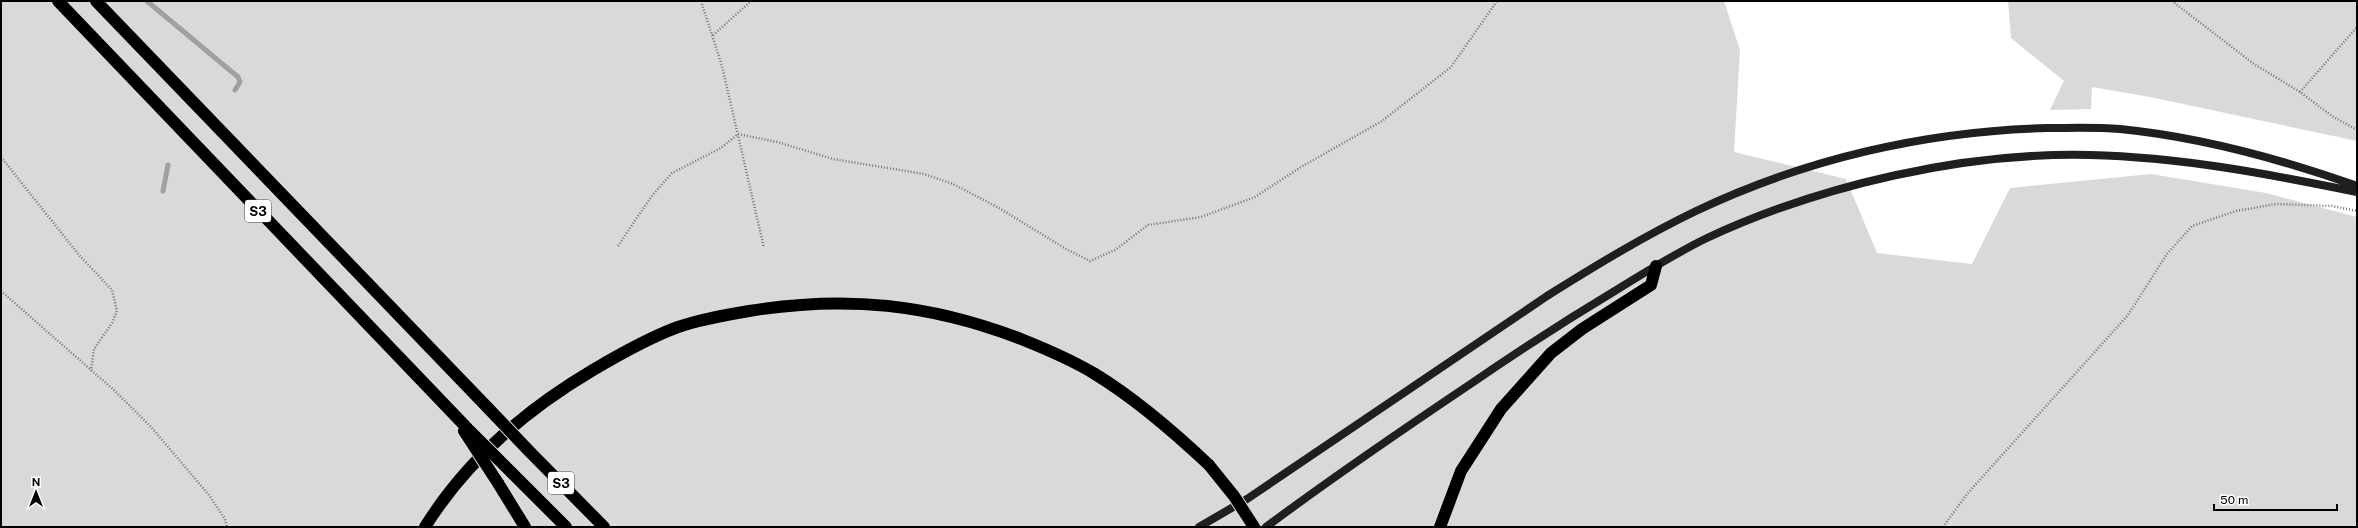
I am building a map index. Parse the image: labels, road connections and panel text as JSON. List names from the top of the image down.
{
  "streets": {
    "highway": ["S3"]
  },
  "scale_bar": "50 m",
  "north": "top"
}
